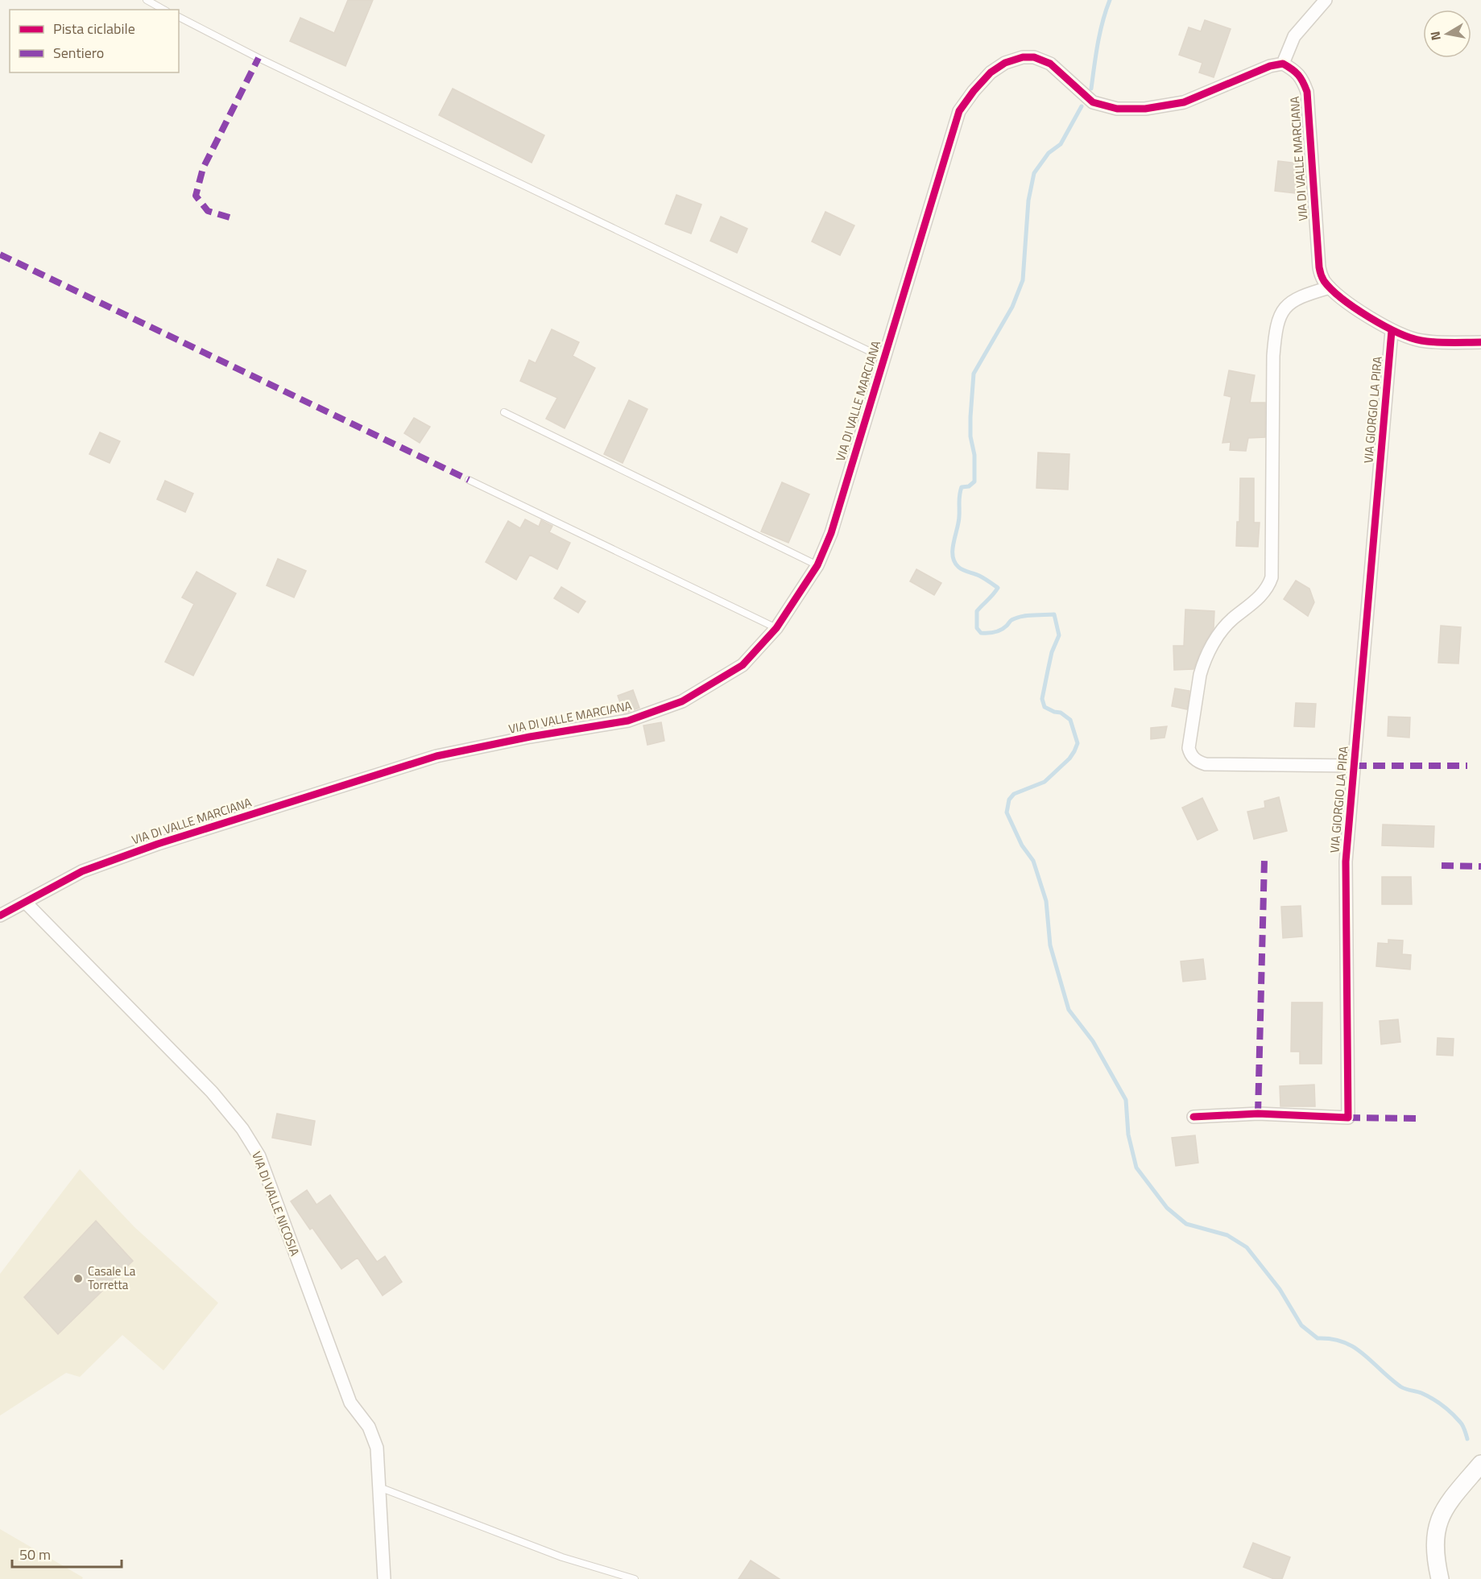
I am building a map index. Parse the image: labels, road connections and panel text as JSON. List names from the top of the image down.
{
  "streets": {
    "street": ["VIA DI VALLE MARCIANA", "VIA GIORGIO LA PIRA", "VIA DI VALLE NICOSIA"]
  },
  "crossings": [
    ["VIA DI VALLE MARCIANA", "VIA GIORGIO LA PIRA"],
    ["VIA DI VALLE MARCIANA", "VIA DI VALLE NICOSIA"]
  ],
  "places": ["Casale La Torretta"],
  "legend": ["Pista ciclabile", "Sentiero"],
  "scale_bar": "50 m",
  "north": "left"
}
